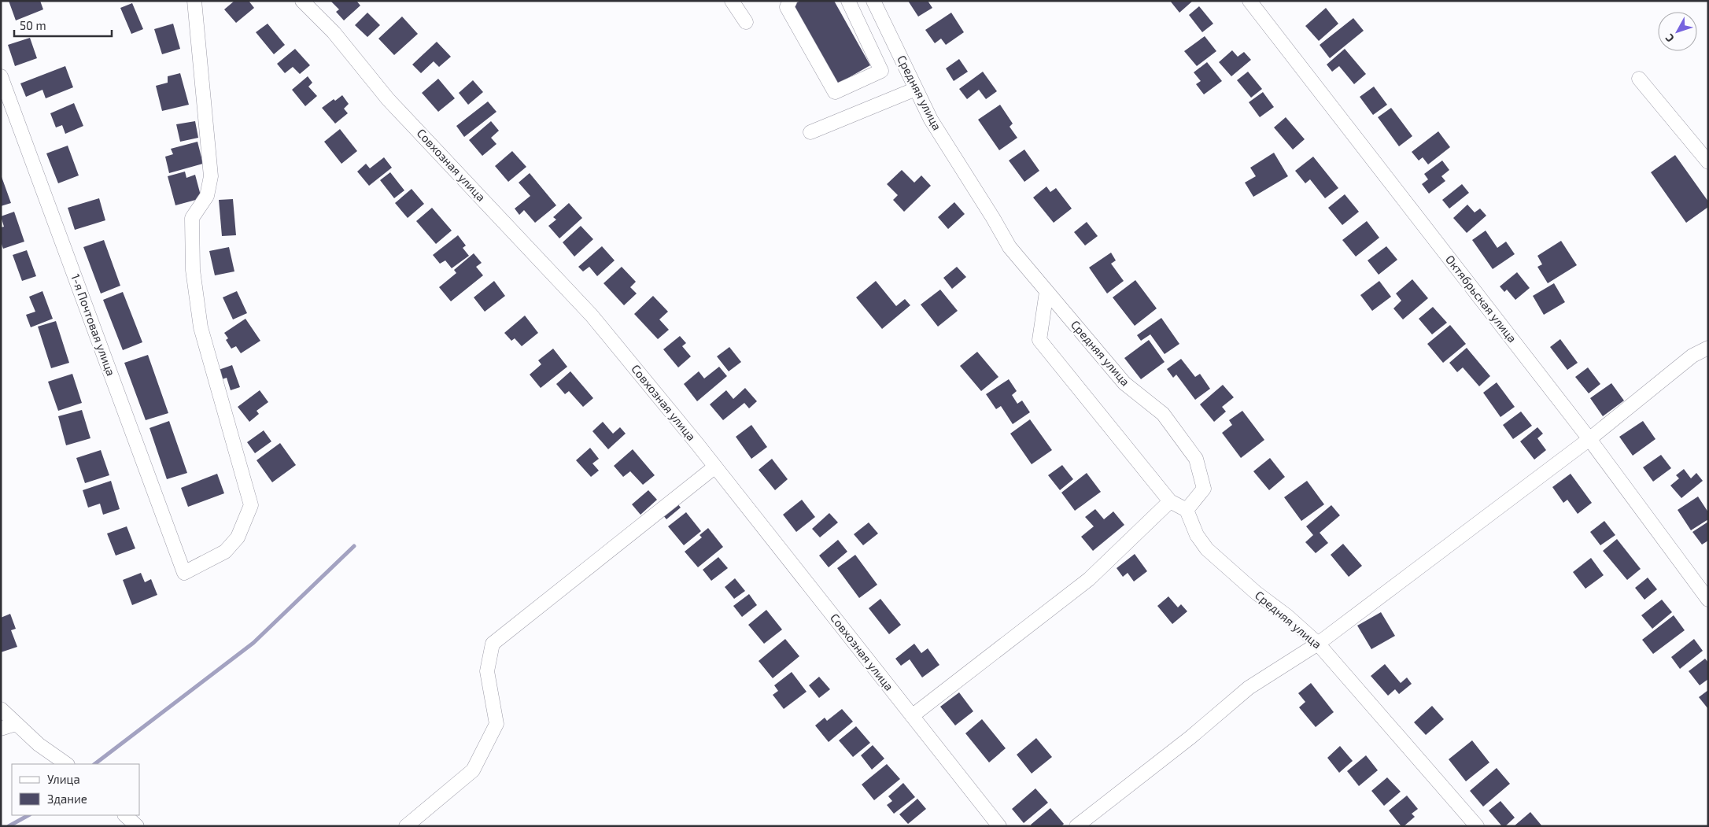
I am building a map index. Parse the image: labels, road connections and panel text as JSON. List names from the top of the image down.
{
  "streets": {
    "street": [
      "Средняя улица",
      "Совхозная улица",
      "Октябрьская улица",
      "1-я Почтовая улица"
    ]
  },
  "legend": ["Улица", "Здание"],
  "scale_bar": "50 m",
  "north": "bottom left"
}
